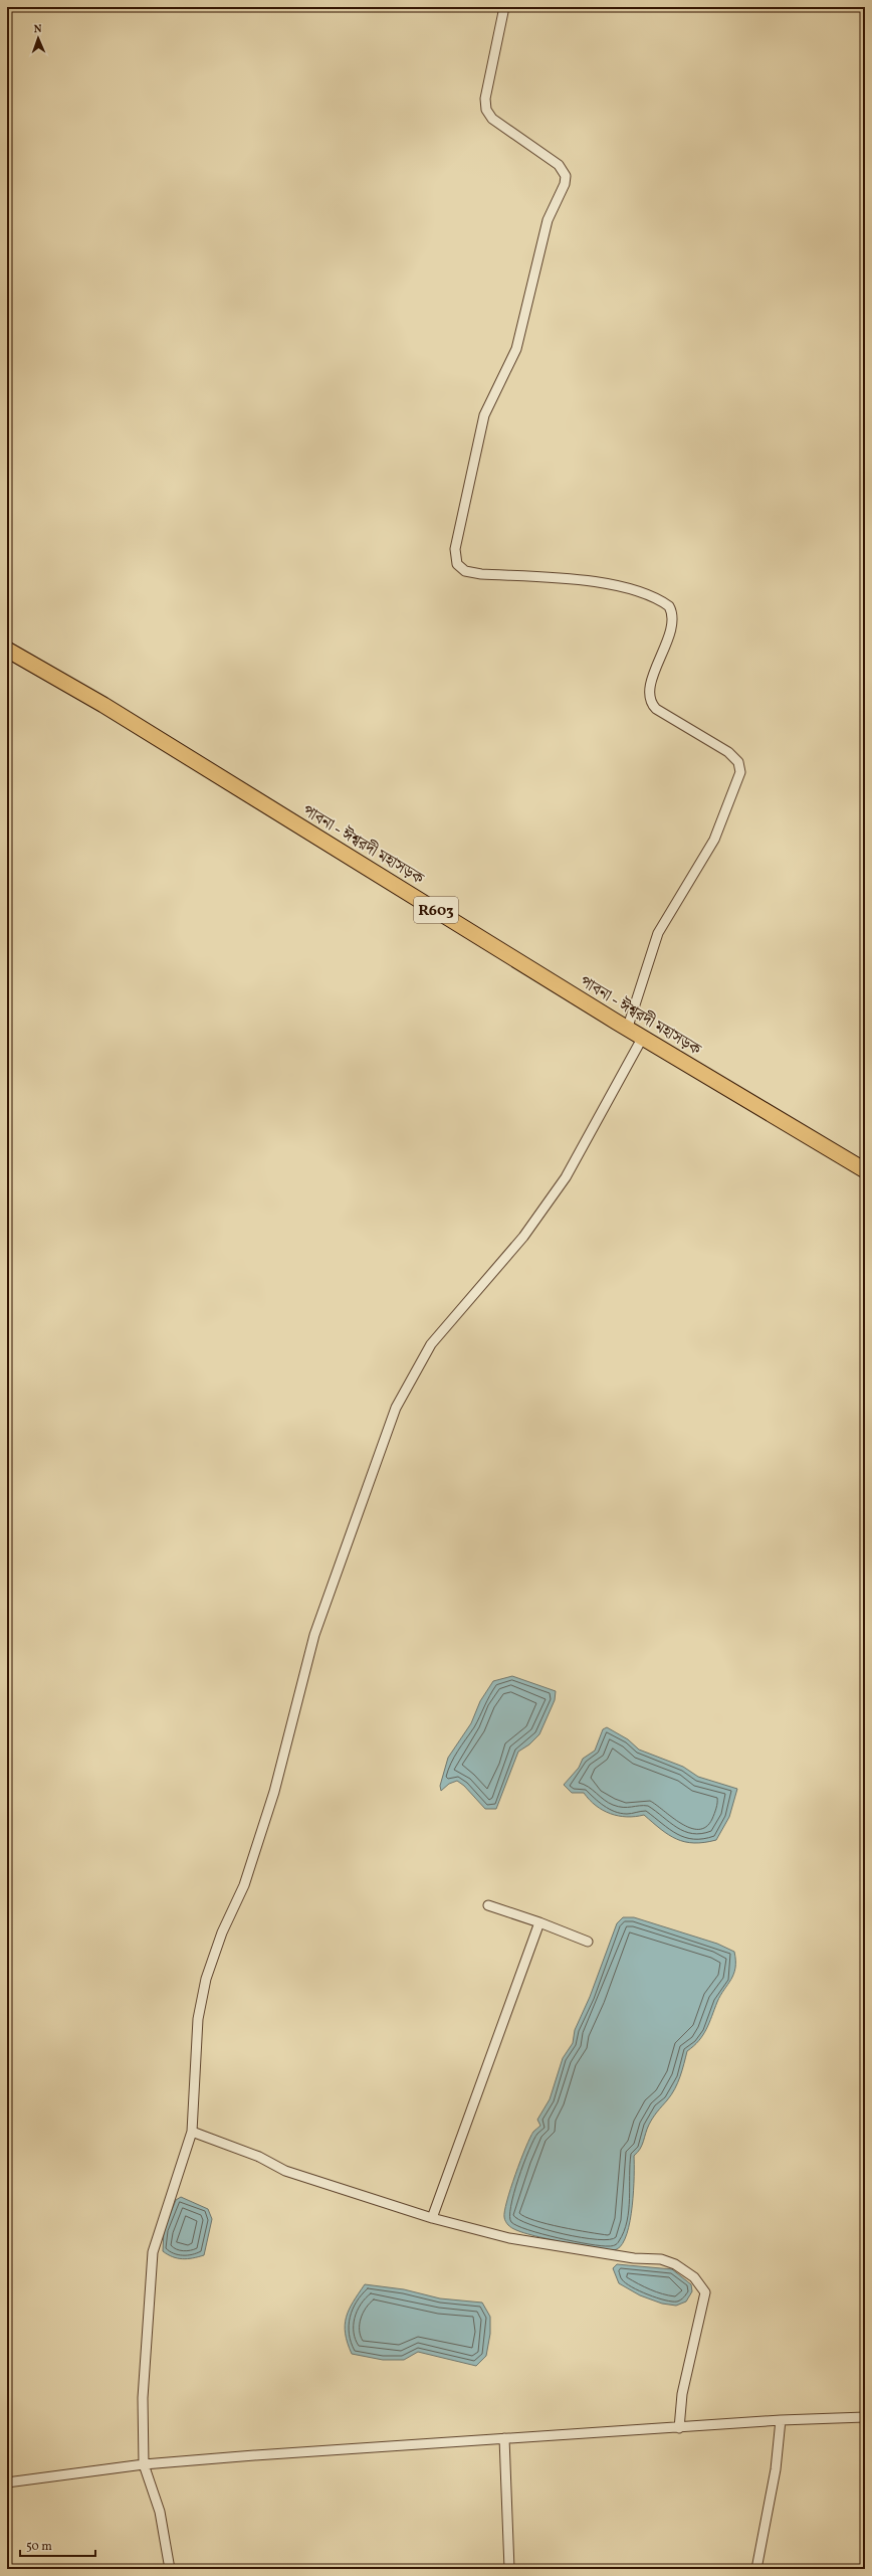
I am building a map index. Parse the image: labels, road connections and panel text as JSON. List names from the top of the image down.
{
  "streets": {
    "main road": ["পাবনা - ঈশ্বরদী মহাসড়ক", "R603"]
  },
  "scale_bar": "50 m",
  "north": "top"
}
